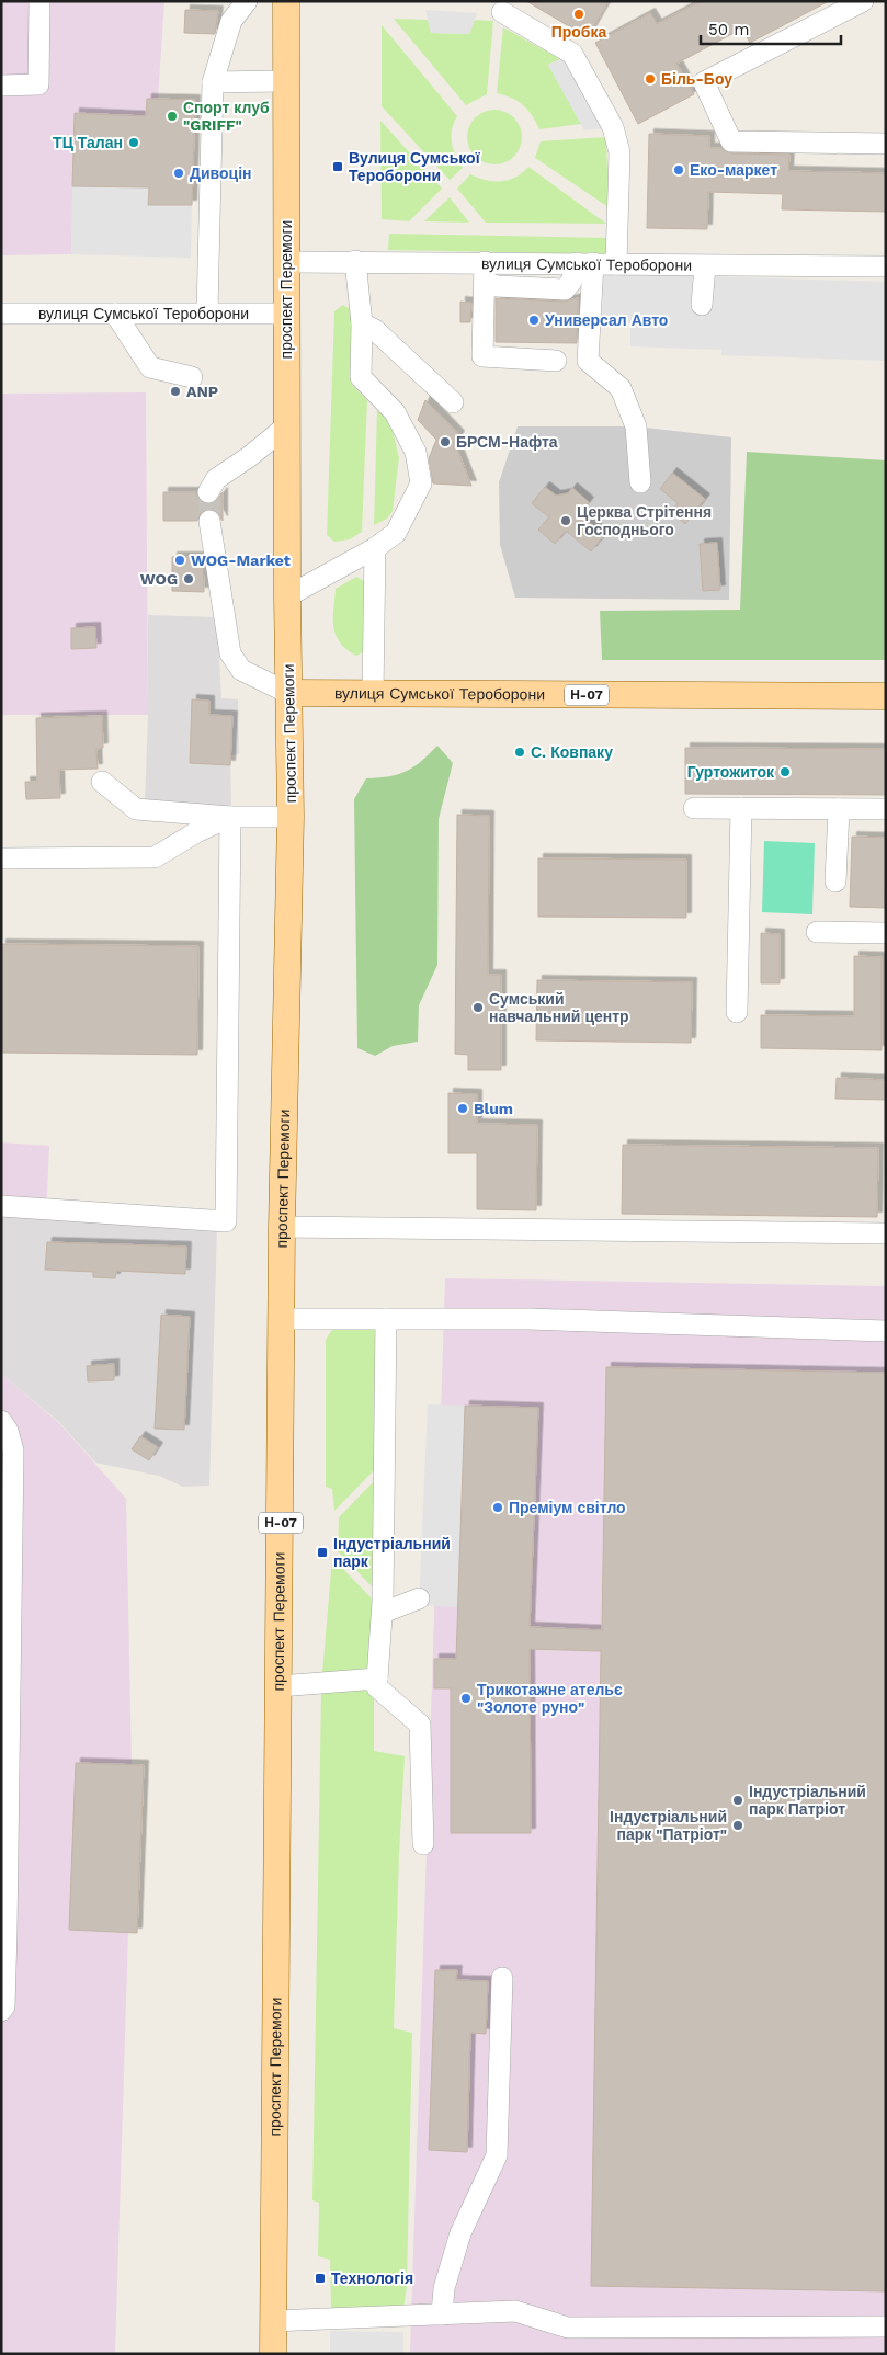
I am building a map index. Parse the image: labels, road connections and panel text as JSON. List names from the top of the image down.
{
  "streets": {
    "main road": ["вулиця Сумської Тероборони", "проспект Перемоги", "Н-07"]
  },
  "crossings": [
    ["вулиця Сумської Тероборони", "проспект Перемоги"]
  ],
  "places": {
    "other": [
      "Пробка",
      "Біль-Боу",
      "Спорт клуб \"GRIFF\"",
      "ТЦ Талан",
      "Еко-маркет",
      "Дивоцін",
      "Универсал Авто",
      "ANP",
      "БРСМ-Нафта",
      "Церква Стрітення Господнього",
      "WOG-Market",
      "WOG",
      "С. Ковпаку",
      "Гуртожиток",
      "Сумський навчальний центр",
      "Blum",
      "Преміум світло",
      "Трикотажне ательє \"Золоте руно\"",
      "Індустріальний парк Патріот",
      "Індустріальний парк \"Патріот\""
    ],
    "transit": ["Вулиця Сумської Тероборони", "Індустріальний парк", "Технологія"]
  },
  "scale_bar": "50 m"
}
